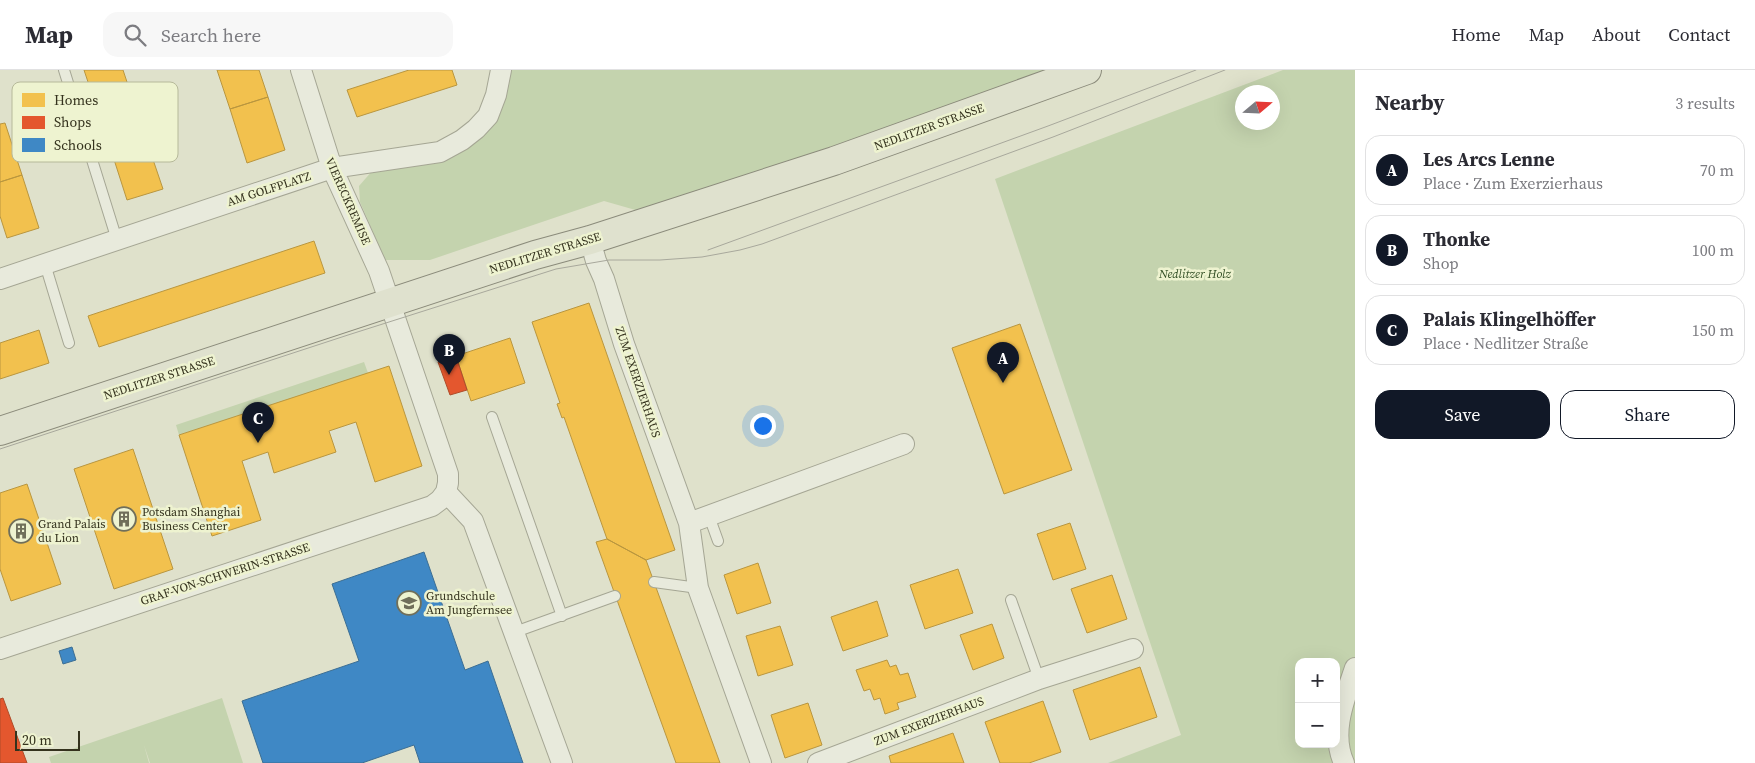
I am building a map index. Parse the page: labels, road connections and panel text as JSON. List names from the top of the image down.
{
  "streets": {
    "main road": ["NEDLITZER STRASSE"],
    "street": [
      "AM GOLFPLATZ",
      "VIERECKREMISE",
      "ZUM EXERZIERHAUS",
      "GRAF-VON-SCHWERIN-STRASSE"
    ]
  },
  "crossings": [
    ["NEDLITZER STRASSE", "VIERECKREMISE"],
    ["NEDLITZER STRASSE", "ZUM EXERZIERHAUS"],
    ["AM GOLFPLATZ", "VIERECKREMISE"],
    ["VIERECKREMISE", "GRAF-VON-SCHWERIN-STRASSE"]
  ],
  "parks": ["Nedlitzer Holz"],
  "places": {
    "building": ["Potsdam Shanghai Business Center", "Grand Palais du Lion"],
    "school or university": ["Grundschule Am Jungfernsee"]
  },
  "legend": ["Homes", "Shops", "Schools"],
  "scale_bar": "20 m",
  "north": "right",
  "page": {
    "header": "Map",
    "search": "Search here",
    "nav": [
      "Home",
      "Map",
      "About",
      "Contact"
    ],
    "heading": ["Nearby", "3 results"],
    "list": [
      {
        "mark": "A",
        "name": "Les Arcs Lenne",
        "note": "Place · Zum Exerzierhaus",
        "value": "70 m"
      },
      {
        "mark": "B",
        "name": "Thonke",
        "note": "Shop",
        "value": "100 m"
      },
      {
        "mark": "C",
        "name": "Palais Klingelhöffer",
        "note": "Place · Nedlitzer Straße",
        "value": "150 m"
      }
    ],
    "pins": ["B", "A", "C"],
    "buttons": ["Save", "Share"],
    "map_buttons": ["+", "−"],
    "scale": "20 m"
  }
}
